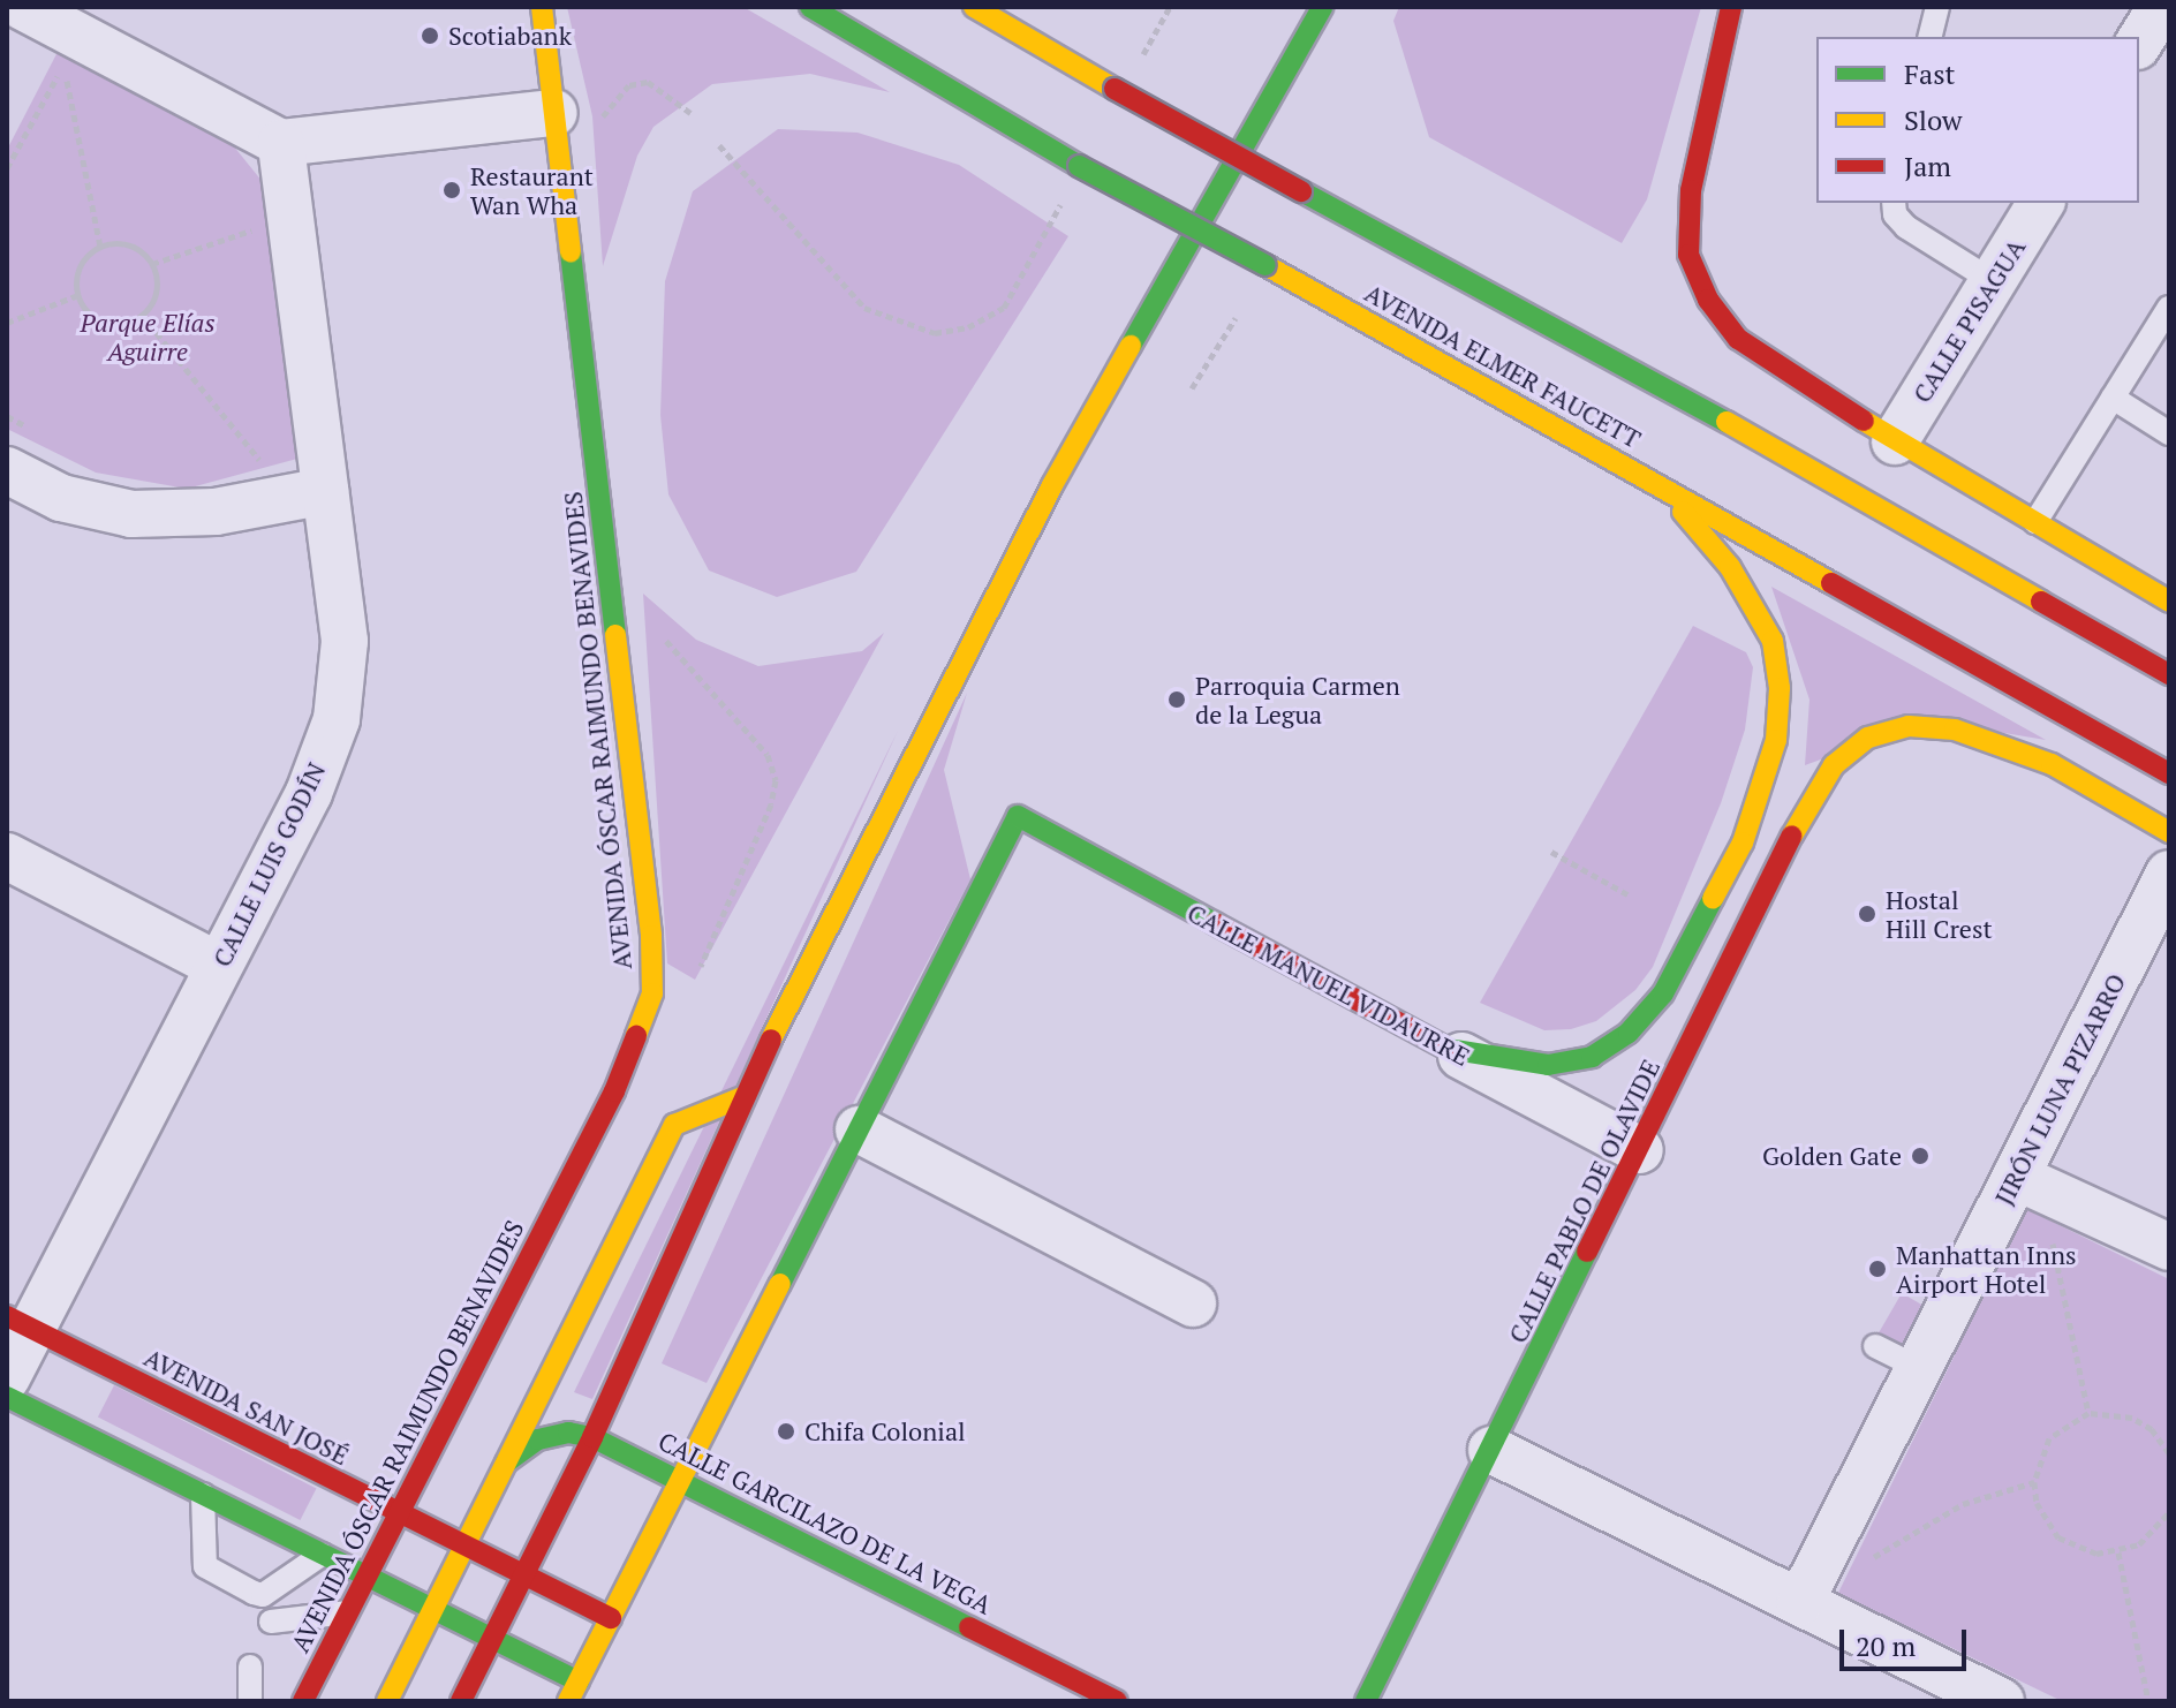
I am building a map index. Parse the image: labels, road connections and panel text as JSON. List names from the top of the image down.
{
  "streets": {
    "main road": [
      "AVENIDA ELMER FAUCETT",
      "AVENIDA ÓSCAR RAIMUNDO BENAVIDES",
      "CALLE MANUEL VIDAURRE",
      "CALLE PABLO DE OLAVIDE",
      "AVENIDA SAN JOSÉ",
      "CALLE GARCILAZO DE LA VEGA"
    ],
    "street": ["CALLE PISAGUA", "CALLE LUIS GODÍN", "JIRÓN LUNA PIZARRO"]
  },
  "crossings": [
    ["AVENIDA ÓSCAR RAIMUNDO BENAVIDES", "AVENIDA SAN JOSÉ"],
    ["CALLE LUIS GODÍN", "AVENIDA SAN JOSÉ"],
    ["CALLE MANUEL VIDAURRE", "CALLE PABLO DE OLAVIDE"]
  ],
  "parks": ["Parque Elías Aguirre"],
  "places": [
    "Scotiabank",
    "Restaurant Wan Wha",
    "Parroquia Carmen de la Legua",
    "Hostal Hill Crest",
    "Golden Gate",
    "Manhattan Inns Airport Hotel",
    "Chifa Colonial"
  ],
  "legend": ["Fast", "Slow", "Jam"],
  "scale_bar": "20 m"
}
